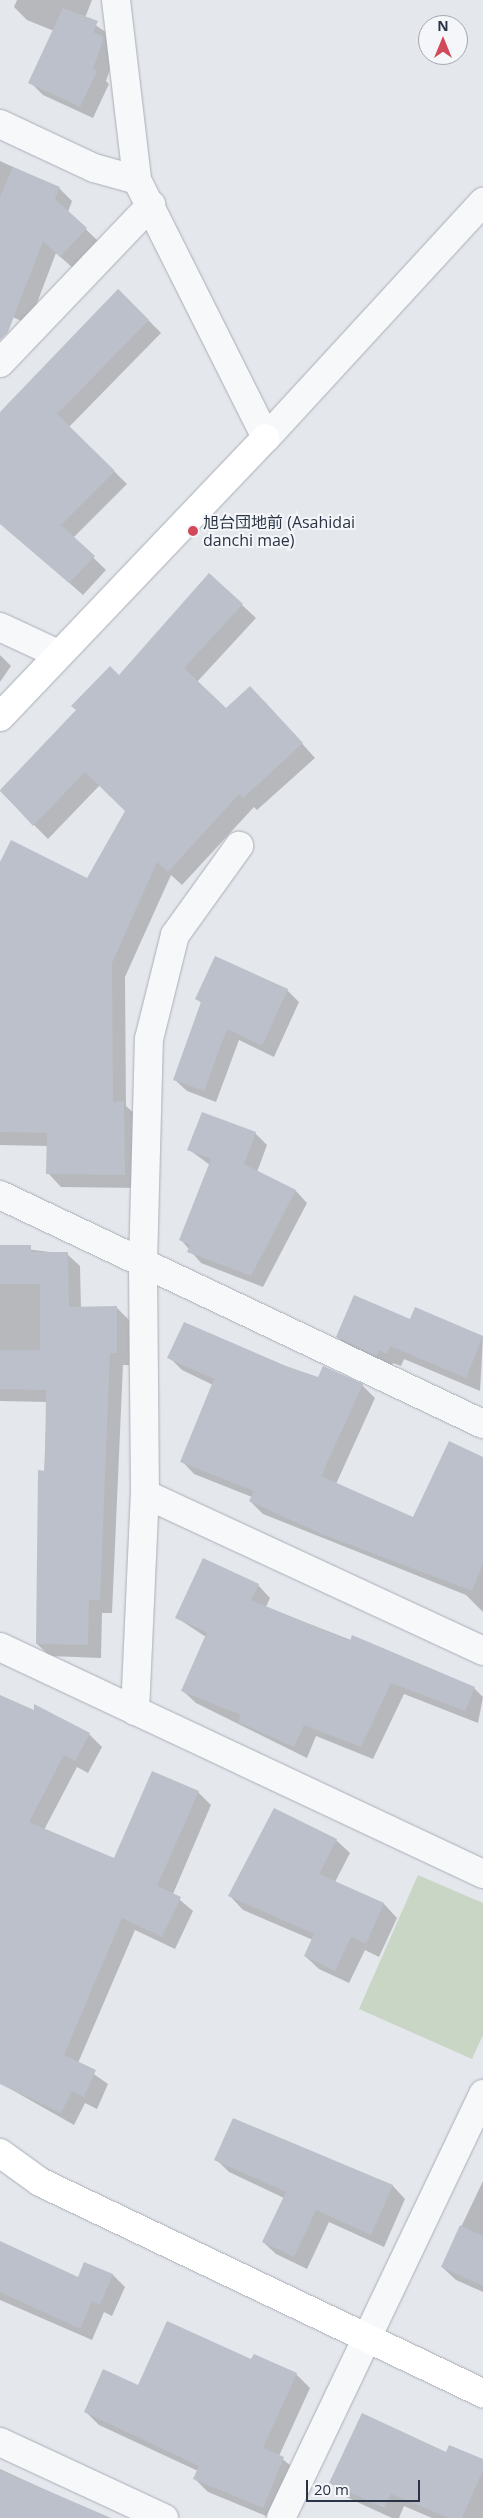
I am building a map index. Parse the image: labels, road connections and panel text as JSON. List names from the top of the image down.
{
  "places": ["旭台団地前 (Asahidai danchi mae)"],
  "scale_bar": "20 m",
  "north": "top"
}
